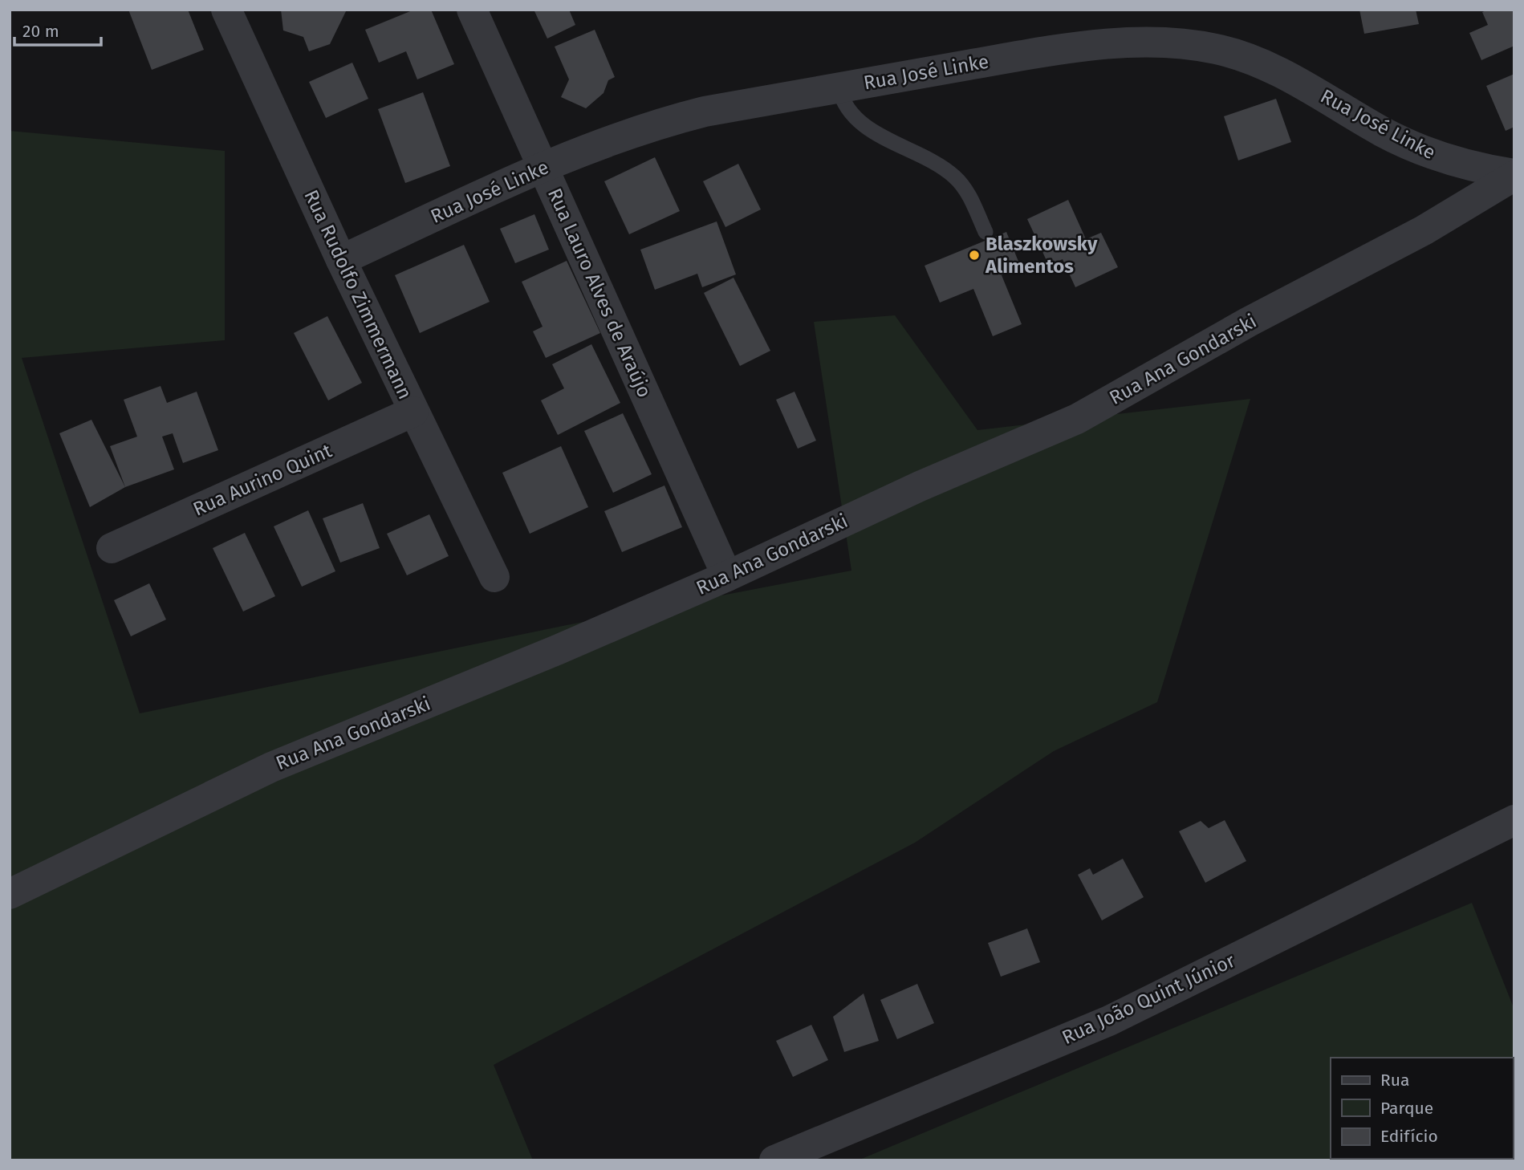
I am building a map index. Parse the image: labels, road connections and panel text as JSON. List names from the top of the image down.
{
  "streets": {
    "street": [
      "Rua José Linke",
      "Rua Lauro Alves de Araújo",
      "Rua Rudolfo Zimmermann",
      "Rua Ana Gondarski",
      "Rua Aurino Quint",
      "Rua João Quint Júnior"
    ]
  },
  "crossings": [
    ["Rua José Linke", "Rua Lauro Alves de Araújo"],
    ["Rua José Linke", "Rua Rudolfo Zimmermann"],
    ["Rua José Linke", "Rua Ana Gondarski"],
    ["Rua Lauro Alves de Araújo", "Rua Ana Gondarski"],
    ["Rua Rudolfo Zimmermann", "Rua Aurino Quint"]
  ],
  "places": ["Blaszkowsky Alimentos"],
  "legend": ["Rua", "Parque", "Edifício"],
  "scale_bar": "20 m"
}
